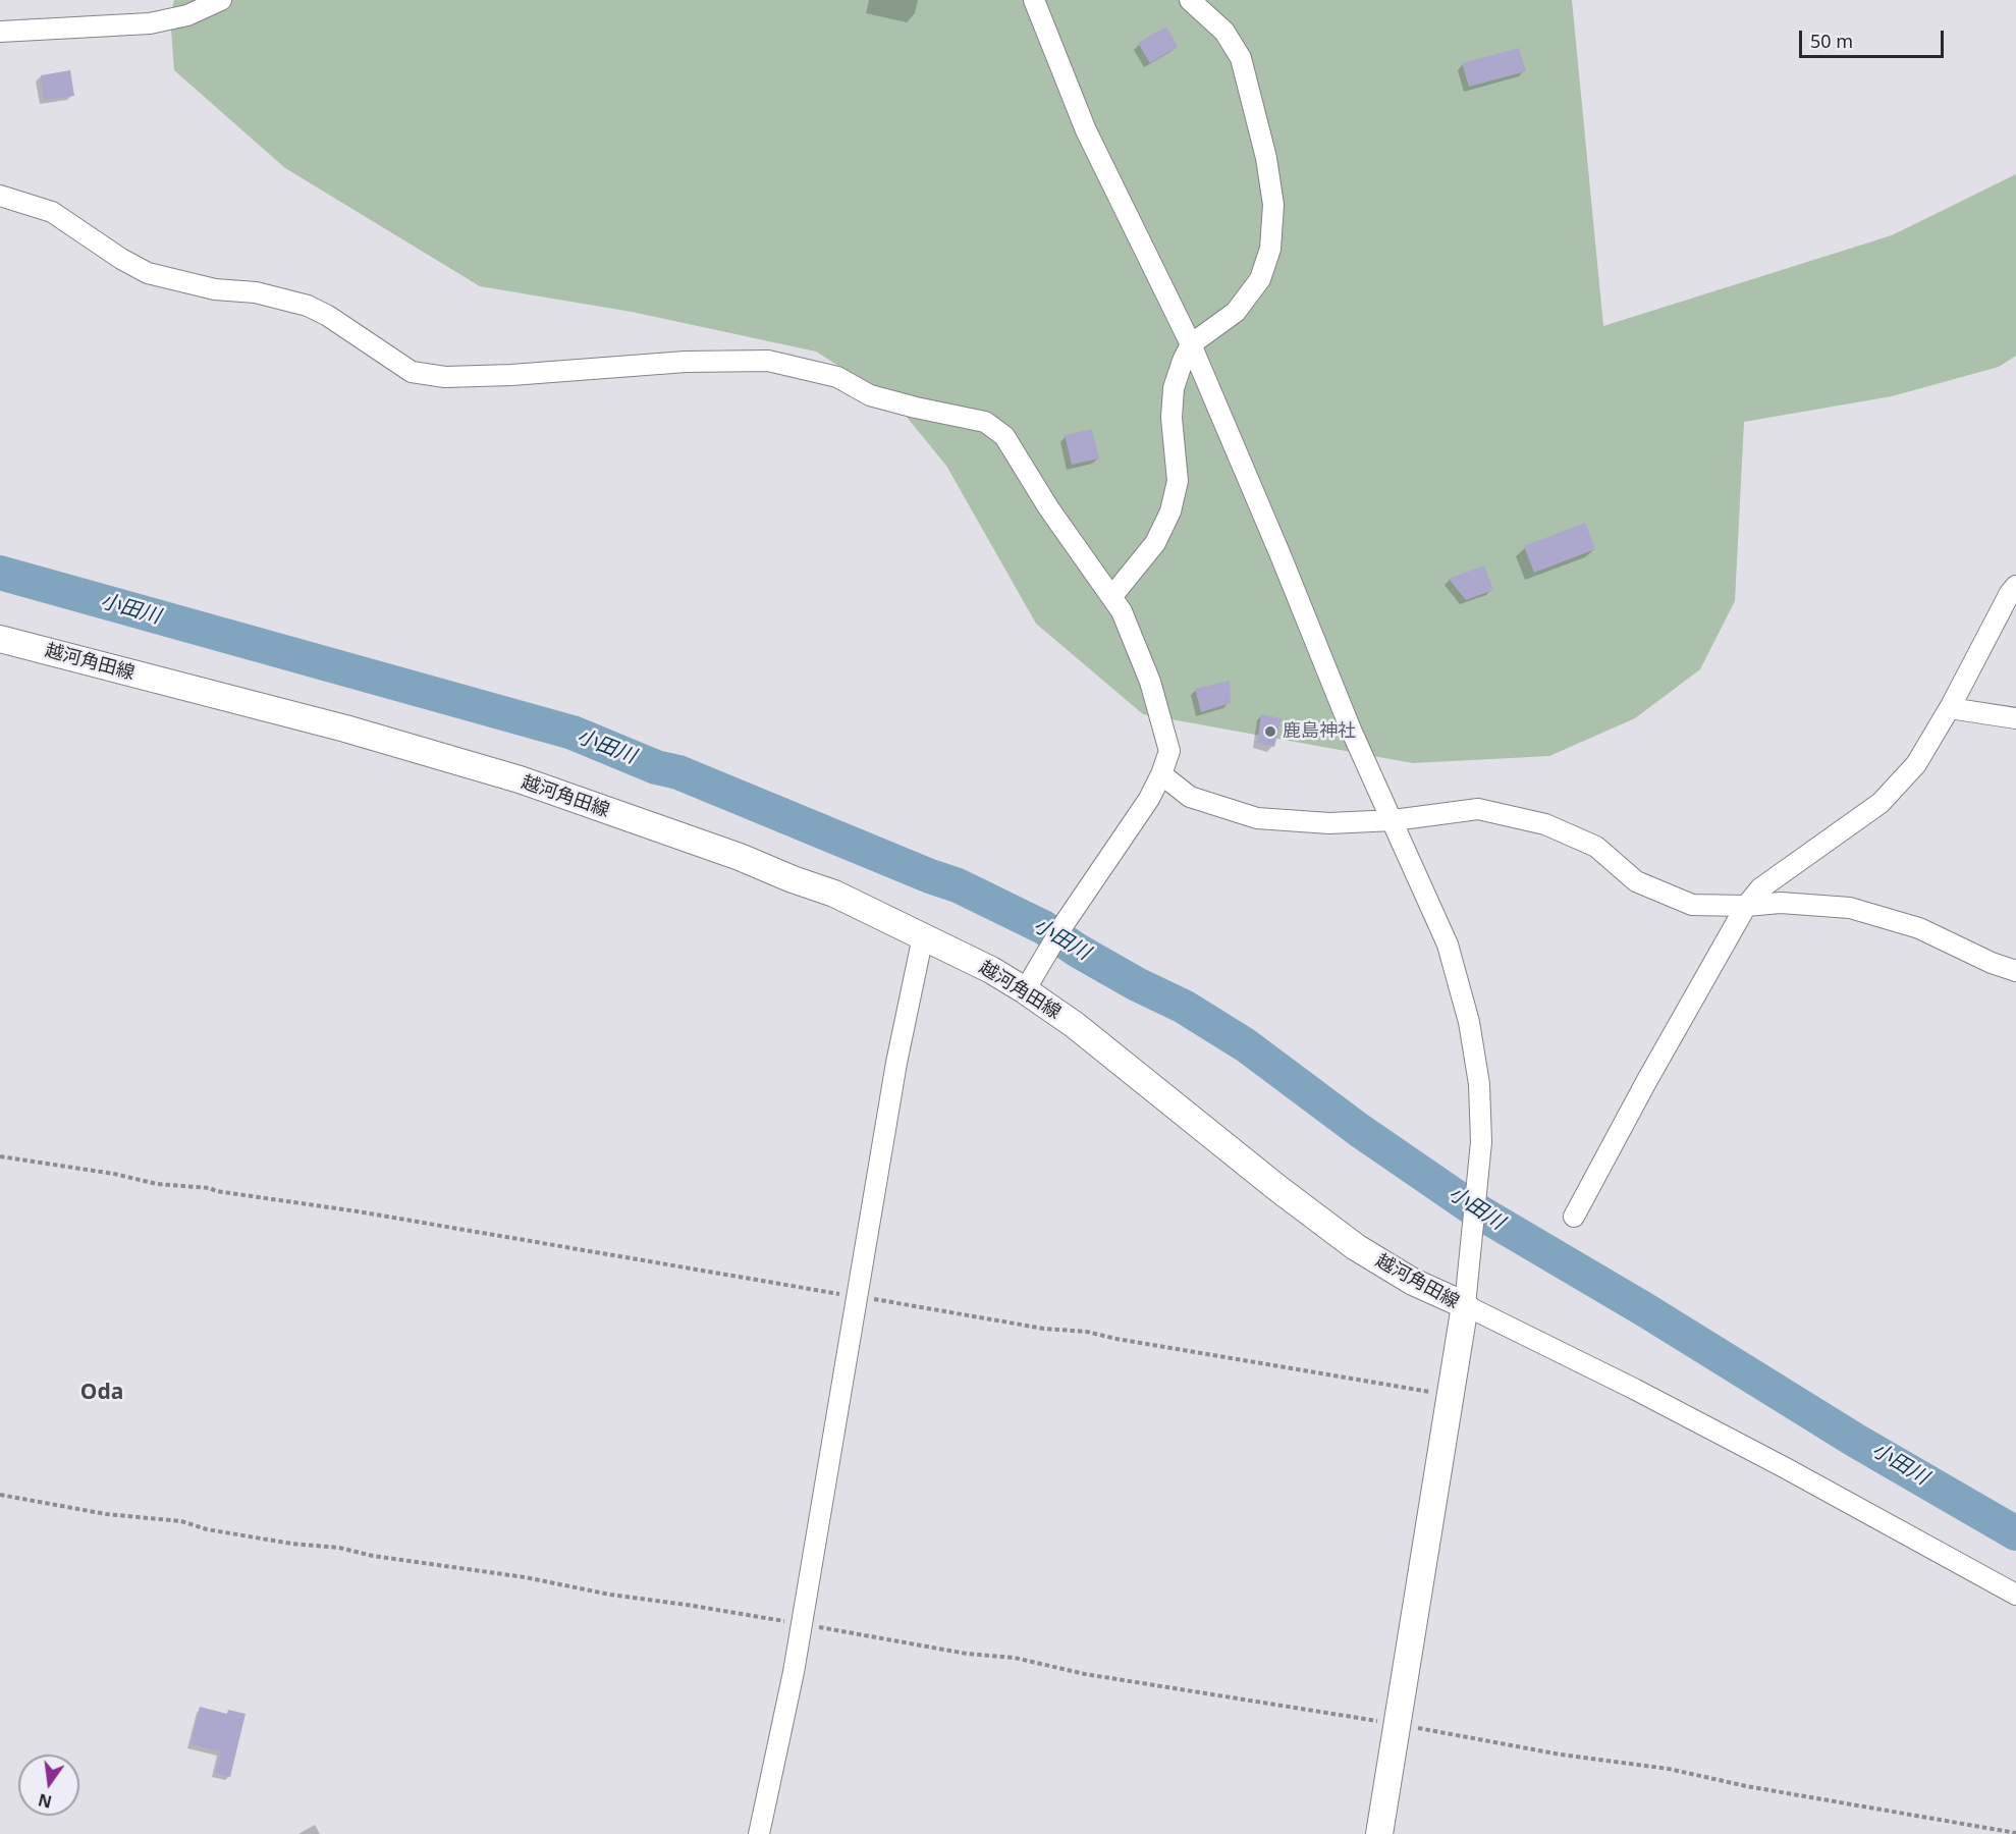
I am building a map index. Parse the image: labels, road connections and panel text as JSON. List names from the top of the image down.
{
  "streets": {
    "main road": ["越河角田線"]
  },
  "districts": ["Oda"],
  "water": ["小田川"],
  "places": ["鹿島神社"],
  "scale_bar": "50 m",
  "north": "bottom"
}
